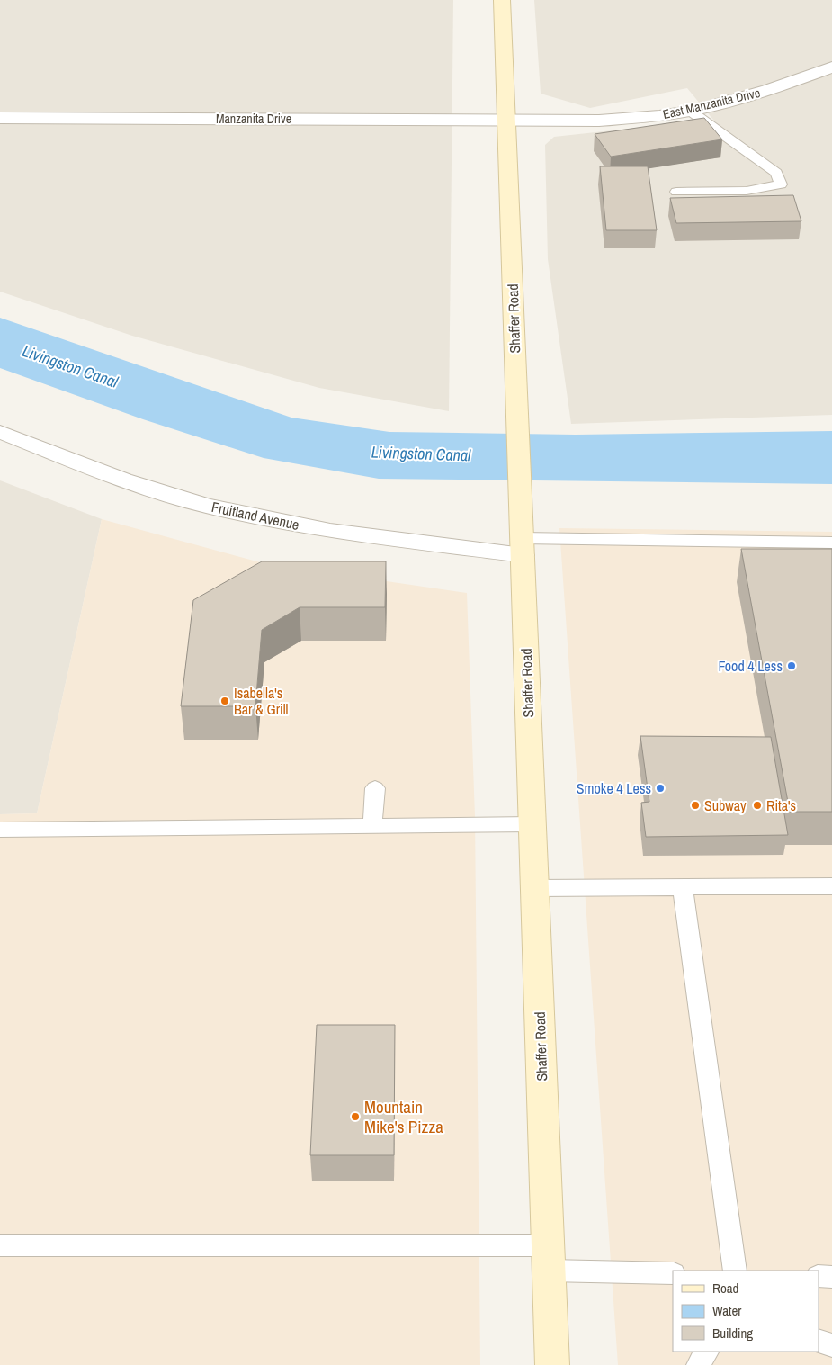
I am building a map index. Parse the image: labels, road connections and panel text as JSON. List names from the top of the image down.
{
  "streets": {
    "main road": ["Shaffer Road"],
    "street": ["East Manzanita Drive", "Manzanita Drive", "Fruitland Avenue"]
  },
  "crossings": [
    ["East Manzanita Drive", "Manzanita Drive"],
    ["East Manzanita Drive", "Shaffer Road"],
    ["Manzanita Drive", "Shaffer Road"],
    ["Shaffer Road", "Fruitland Avenue"]
  ],
  "water": ["Livingston Canal"],
  "places": [
    "Food 4 Less",
    "Isabella's Bar & Grill",
    "Smoke 4 Less",
    "Subway",
    "Rita's",
    "Mountain Mike's Pizza"
  ],
  "legend": ["Road", "Water", "Building"]
}
